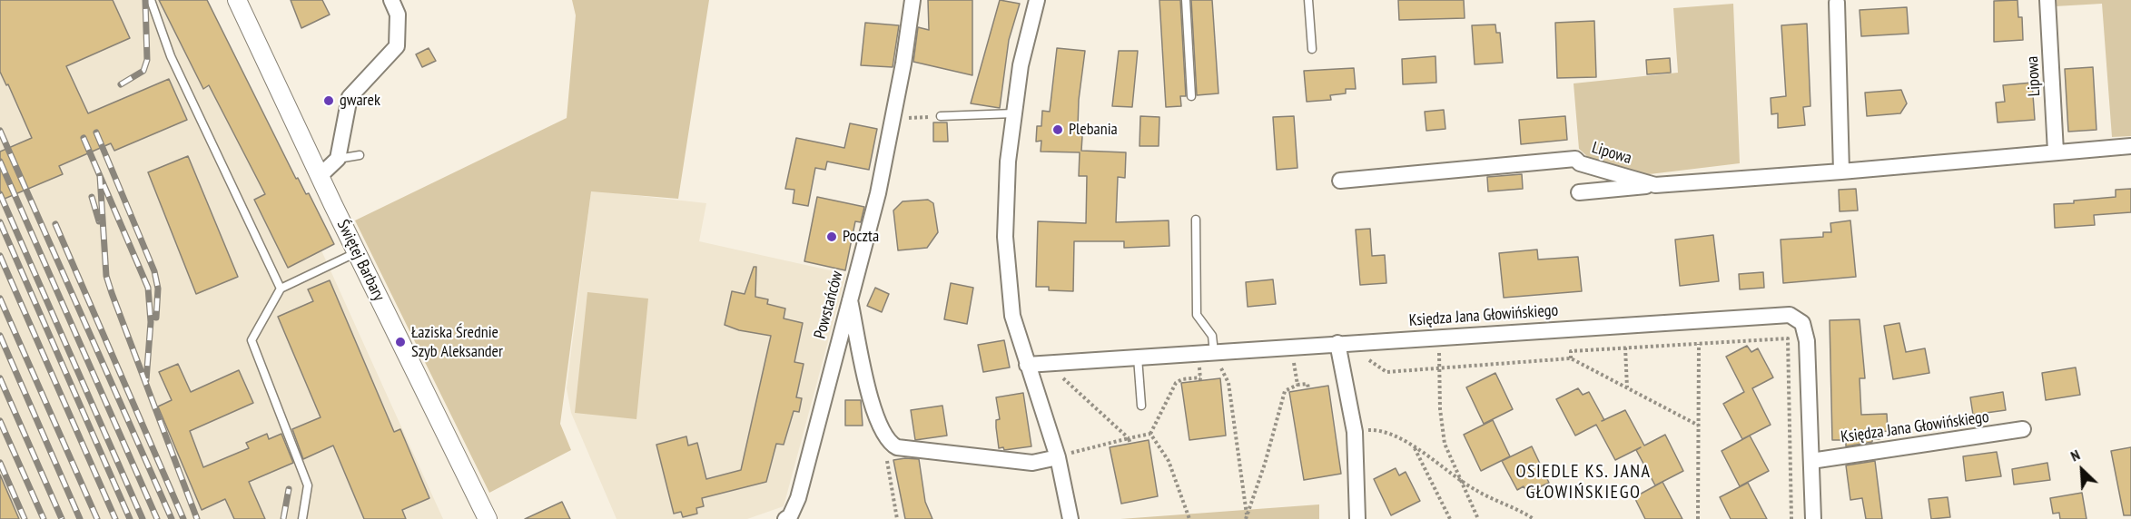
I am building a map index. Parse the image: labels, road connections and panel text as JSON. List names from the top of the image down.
{
  "streets": {
    "street": [
      "Lipowa",
      "Świętej Barbary",
      "Powstańców",
      "Księdza Jana Głowińskiego"
    ]
  },
  "districts": ["OSIEDLE KS. JANA GŁOWIŃSKIEGO"],
  "places": [
    "gwarek",
    "Plebania",
    "Poczta",
    "Łaziska Średnie Szyb Aleksander"
  ],
  "north": "top left"
}
